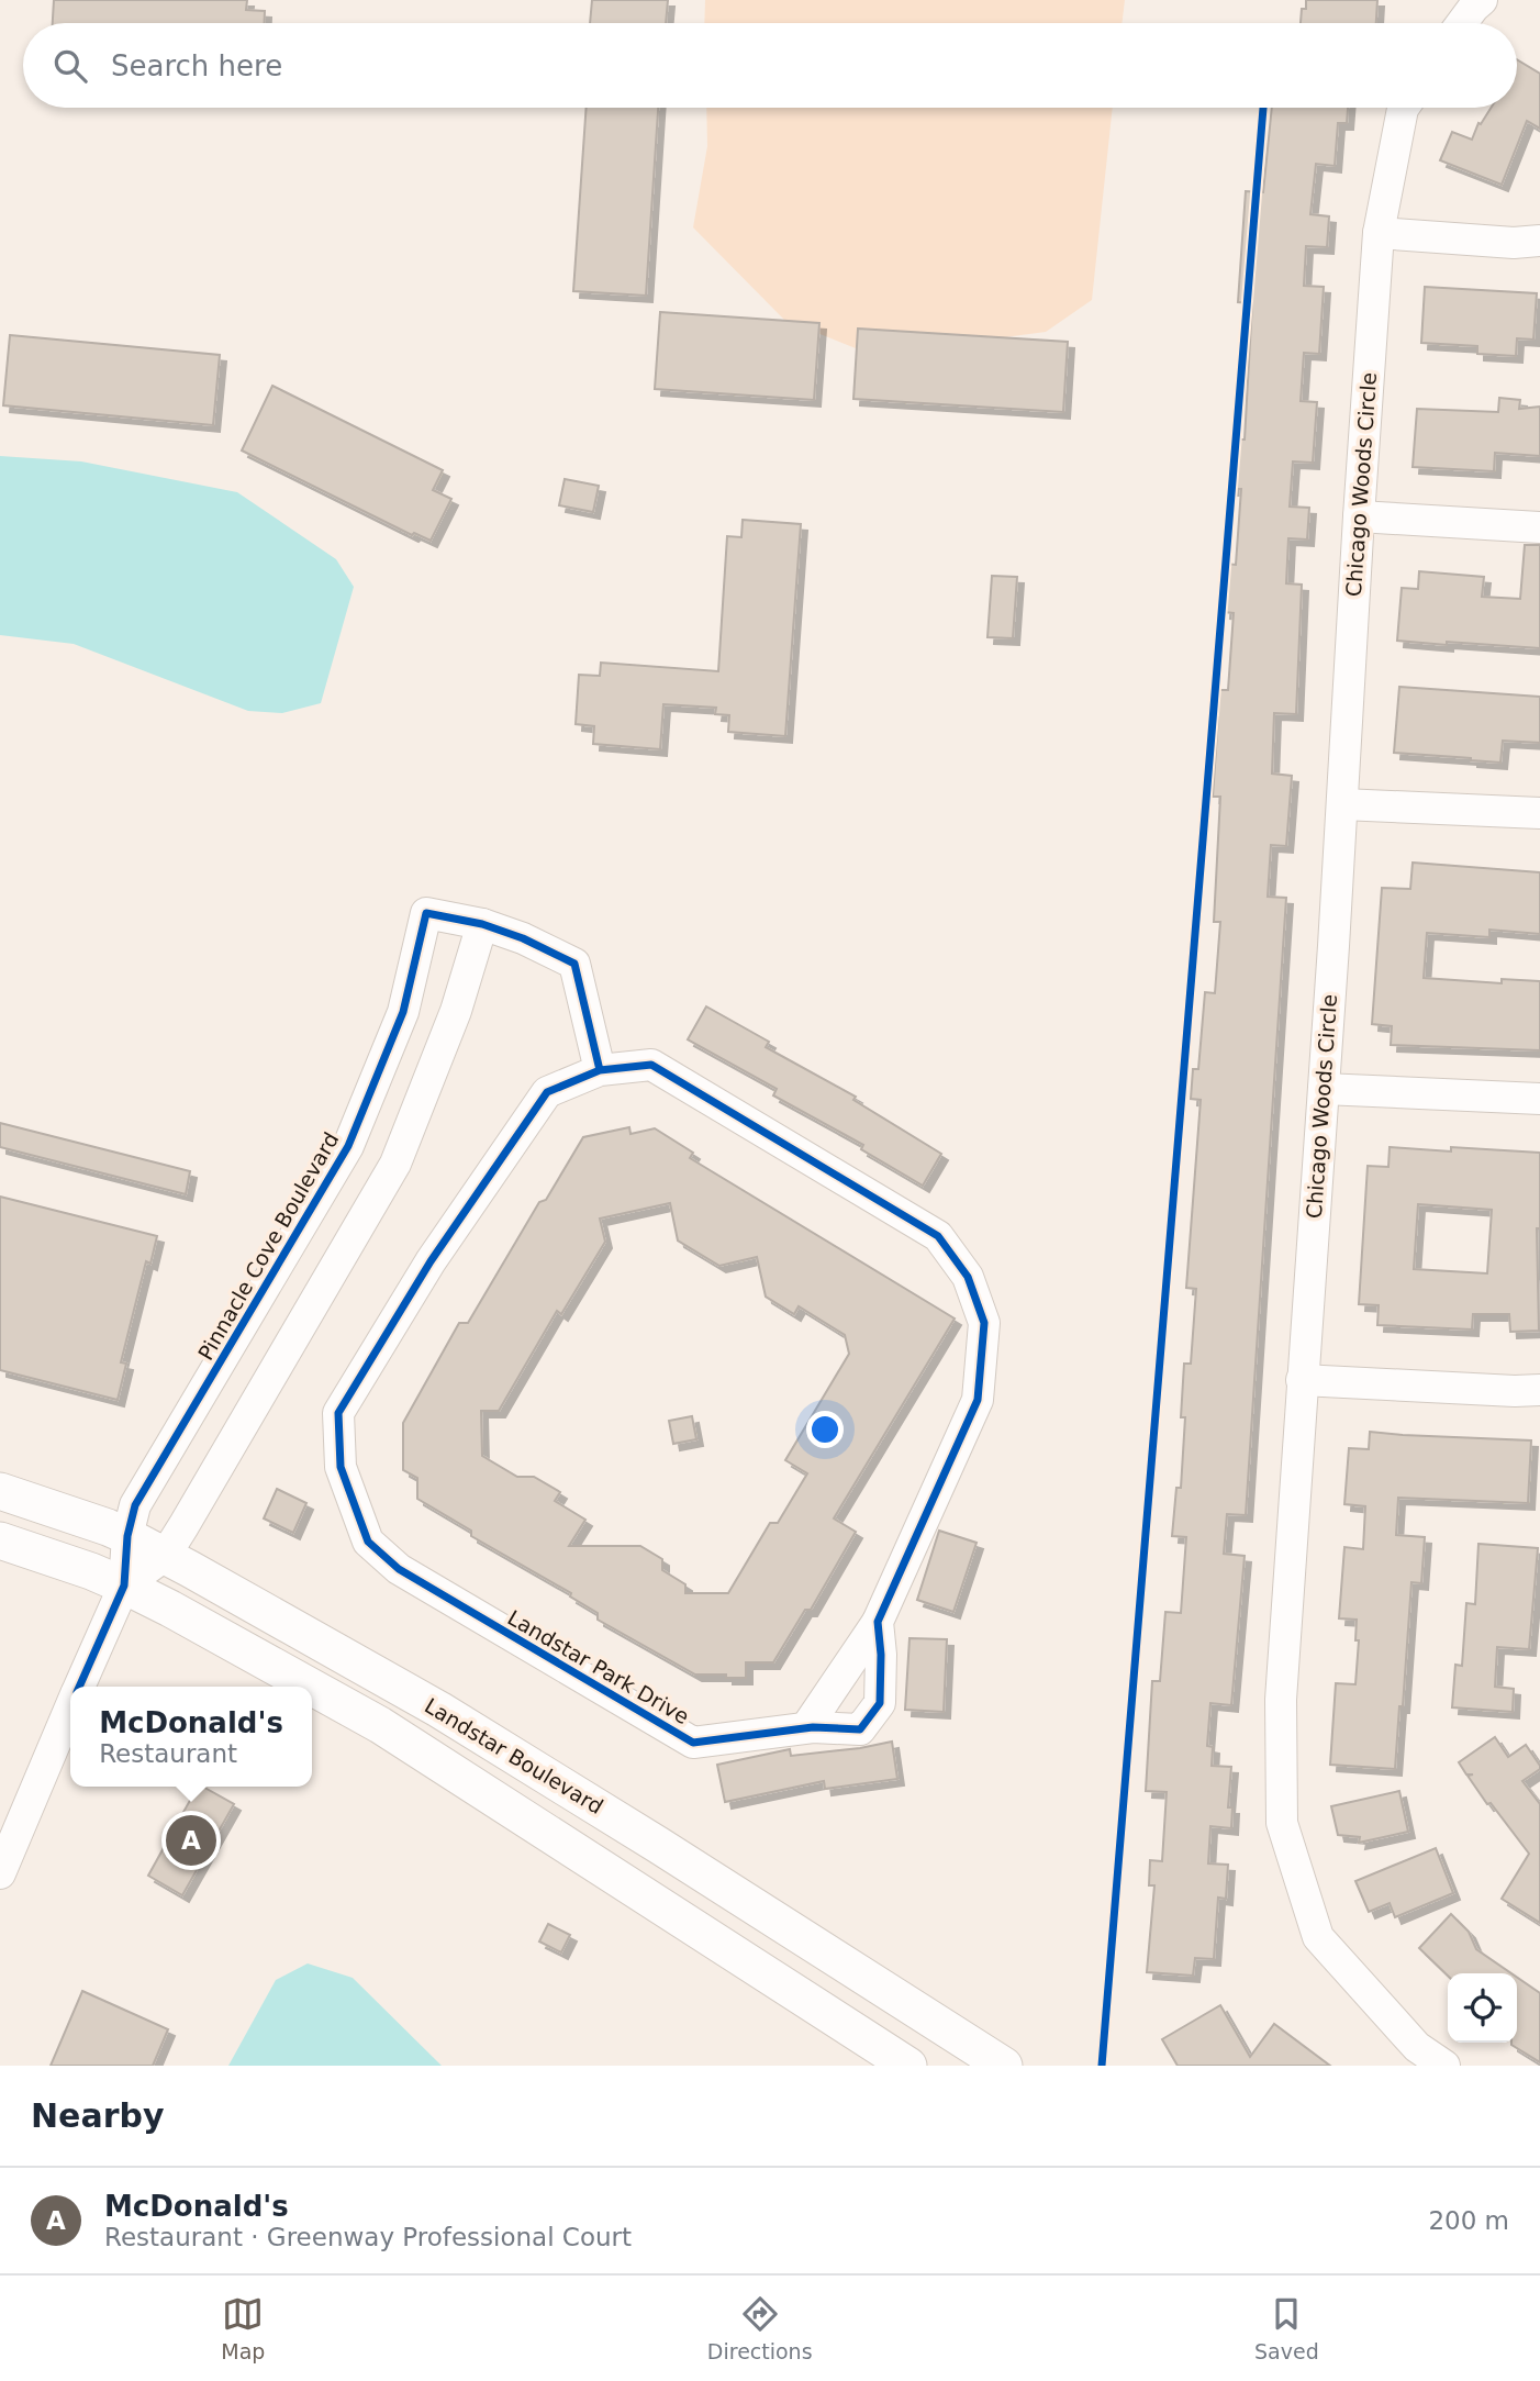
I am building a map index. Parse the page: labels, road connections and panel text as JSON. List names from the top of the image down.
{
  "streets": {
    "street": [
      "Chicago Woods Circle",
      "Pinnacle Cove Boulevard",
      "Landstar Park Drive",
      "Landstar Boulevard"
    ]
  },
  "crossings": [
    ["Pinnacle Cove Boulevard", "Landstar Boulevard"]
  ],
  "page": {
    "search": "Search here",
    "popup": ["McDonald's", "Restaurant"],
    "pins": "A",
    "heading": "Nearby",
    "list": [
      {
        "mark": "A",
        "name": "McDonald's",
        "note": "Restaurant · Greenway Professional Court",
        "value": "200 m"
      }
    ],
    "nav": ["Map", "Directions", "Saved"]
  }
}
